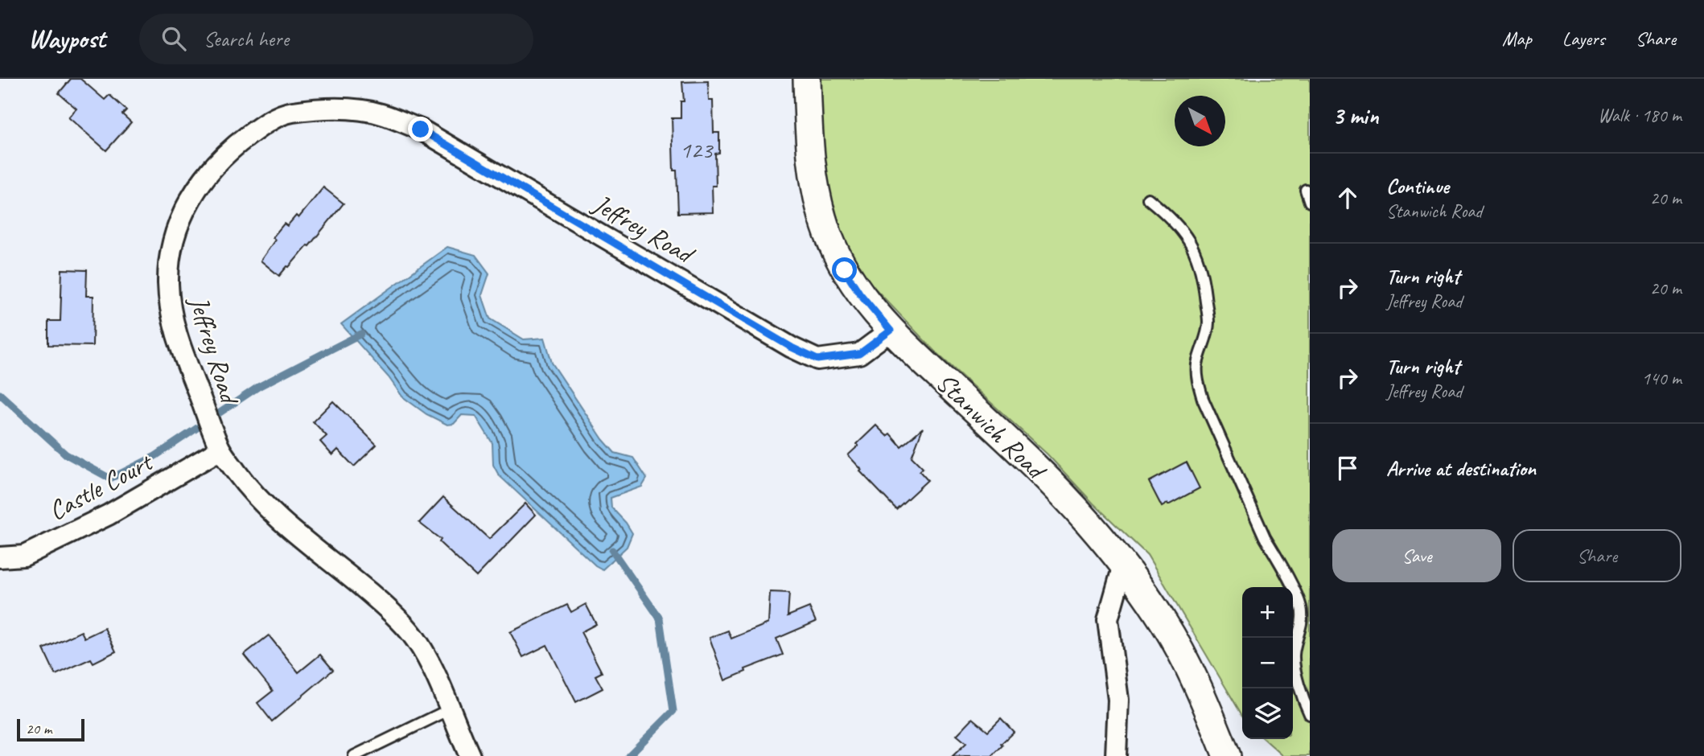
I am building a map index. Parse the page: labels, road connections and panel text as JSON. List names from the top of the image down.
{
  "streets": {
    "street": ["Jeffrey Road", "Stanwich Road", "Castle Court"]
  },
  "crossings": [
    ["Jeffrey Road", "Stanwich Road"],
    ["Jeffrey Road", "Castle Court"]
  ],
  "house_numbers": ["123"],
  "scale_bar": "20 m",
  "north": "bottom right",
  "page": {
    "header": "Waypost",
    "search": "Search here",
    "nav": ["Map", "Layers", "Share"],
    "heading": ["3 min", "Walk · 180 m"],
    "list": [
      ["Continue", "Stanwich Road", "20 m"],
      ["Turn right", "Jeffrey Road", "20 m"],
      ["Turn right", "Jeffrey Road", "140 m"],
      "Arrive at destination"
    ],
    "buttons": ["Save", "Share"],
    "map_buttons": ["+", "−"],
    "scale": "20 m"
  }
}
